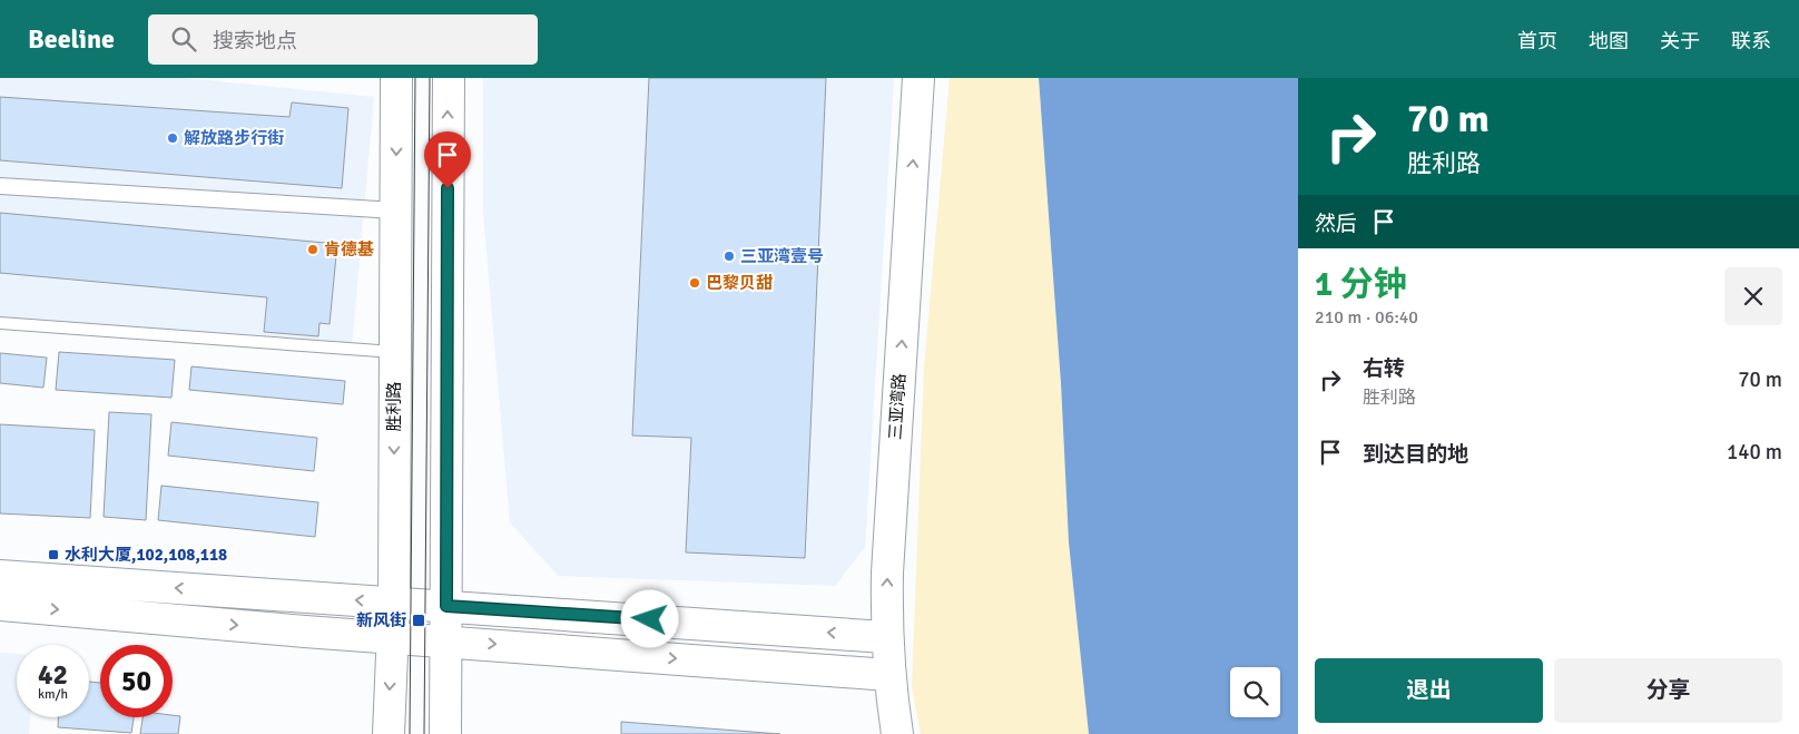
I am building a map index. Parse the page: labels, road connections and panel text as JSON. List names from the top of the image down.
{
  "streets": {
    "main road": ["胜利路", "三亚湾路"]
  },
  "one_way": ["三亚湾路"],
  "places": {
    "other": [
      "解放路步行街",
      "肯德基",
      "三亚湾壹号",
      "巴黎贝甜"
    ],
    "transit": ["水利大厦,102,108,118", "新风街"]
  },
  "page": {
    "header": "Beeline",
    "search": "搜索地点",
    "nav": [
      "首页",
      "地图",
      "关于",
      "联系"
    ],
    "turn": ["70 m", "胜利路"],
    "then": "然后",
    "heading": ["1 分钟", "210 m · 06:40"],
    "list": [
      {
        "name": "右转",
        "note": "胜利路",
        "value": "70 m"
      },
      {
        "name": "到达目的地",
        "value": "140 m"
      }
    ],
    "speed": "42 km/h",
    "limit": "50",
    "buttons": ["退出", "分享"]
  }
}
